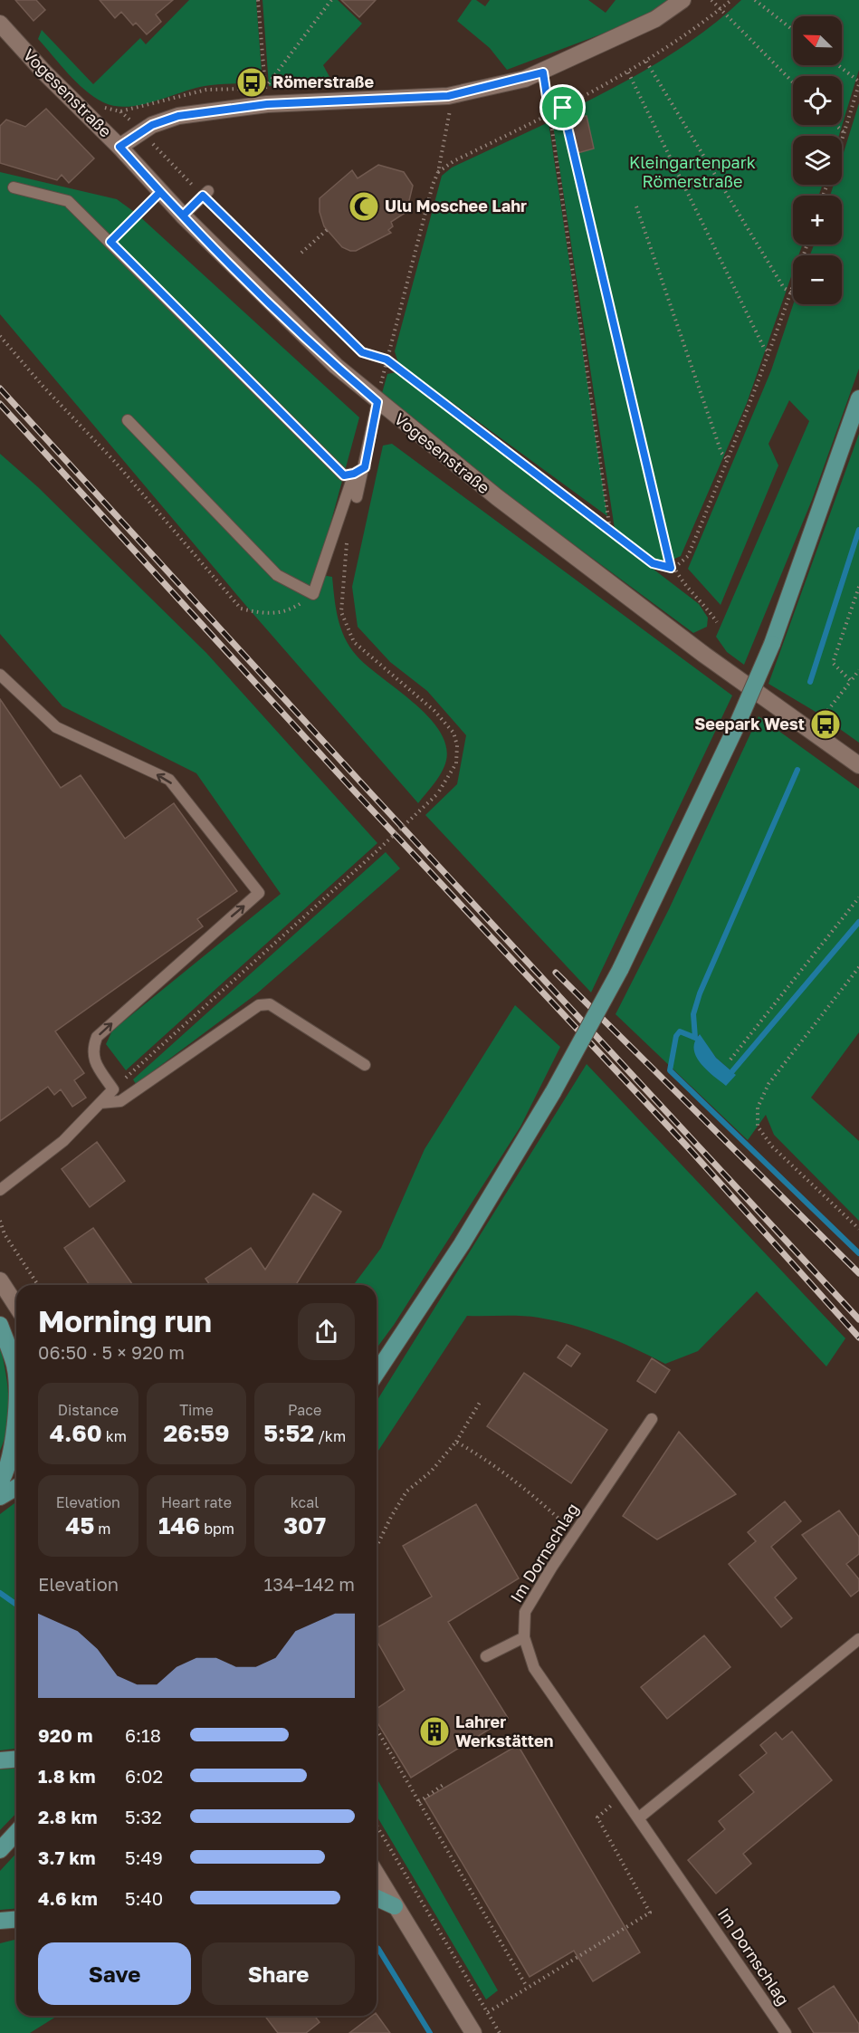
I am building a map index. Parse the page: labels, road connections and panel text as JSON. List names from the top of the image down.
{
  "streets": {
    "street": ["Vogesenstraße"],
    "lane": ["Im Dornschlag"]
  },
  "parks": ["Kleingartenpark Römerstraße"],
  "places": {
    "bus stop": ["Römerstraße", "Seepark West"],
    "mosque": ["Ulu Moschee Lahr"],
    "building": ["Lahrer Werkstätten"]
  },
  "north": "top left",
  "page": {
    "map_buttons": ["+", "−"],
    "heading": ["Morning run", "06:50 · 5 × 920 m"],
    "stats": [
      ["Distance", "4.60 km"],
      ["Time", "26:59"],
      ["Pace", "5:52 /km"],
      ["Elevation", "45 m"],
      ["Heart rate", "146 bpm"],
      ["kcal", "307"]
    ],
    "chart": ["Elevation", "134–142 m"],
    "list": [
      {
        "name": "920 m",
        "note": "6:18"
      },
      {
        "name": "1.8 km",
        "note": "6:02"
      },
      {
        "name": "2.8 km",
        "note": "5:32"
      },
      {
        "name": "3.7 km",
        "note": "5:49"
      },
      {
        "name": "4.6 km",
        "note": "5:40"
      }
    ],
    "buttons": ["Save", "Share"]
  }
}
